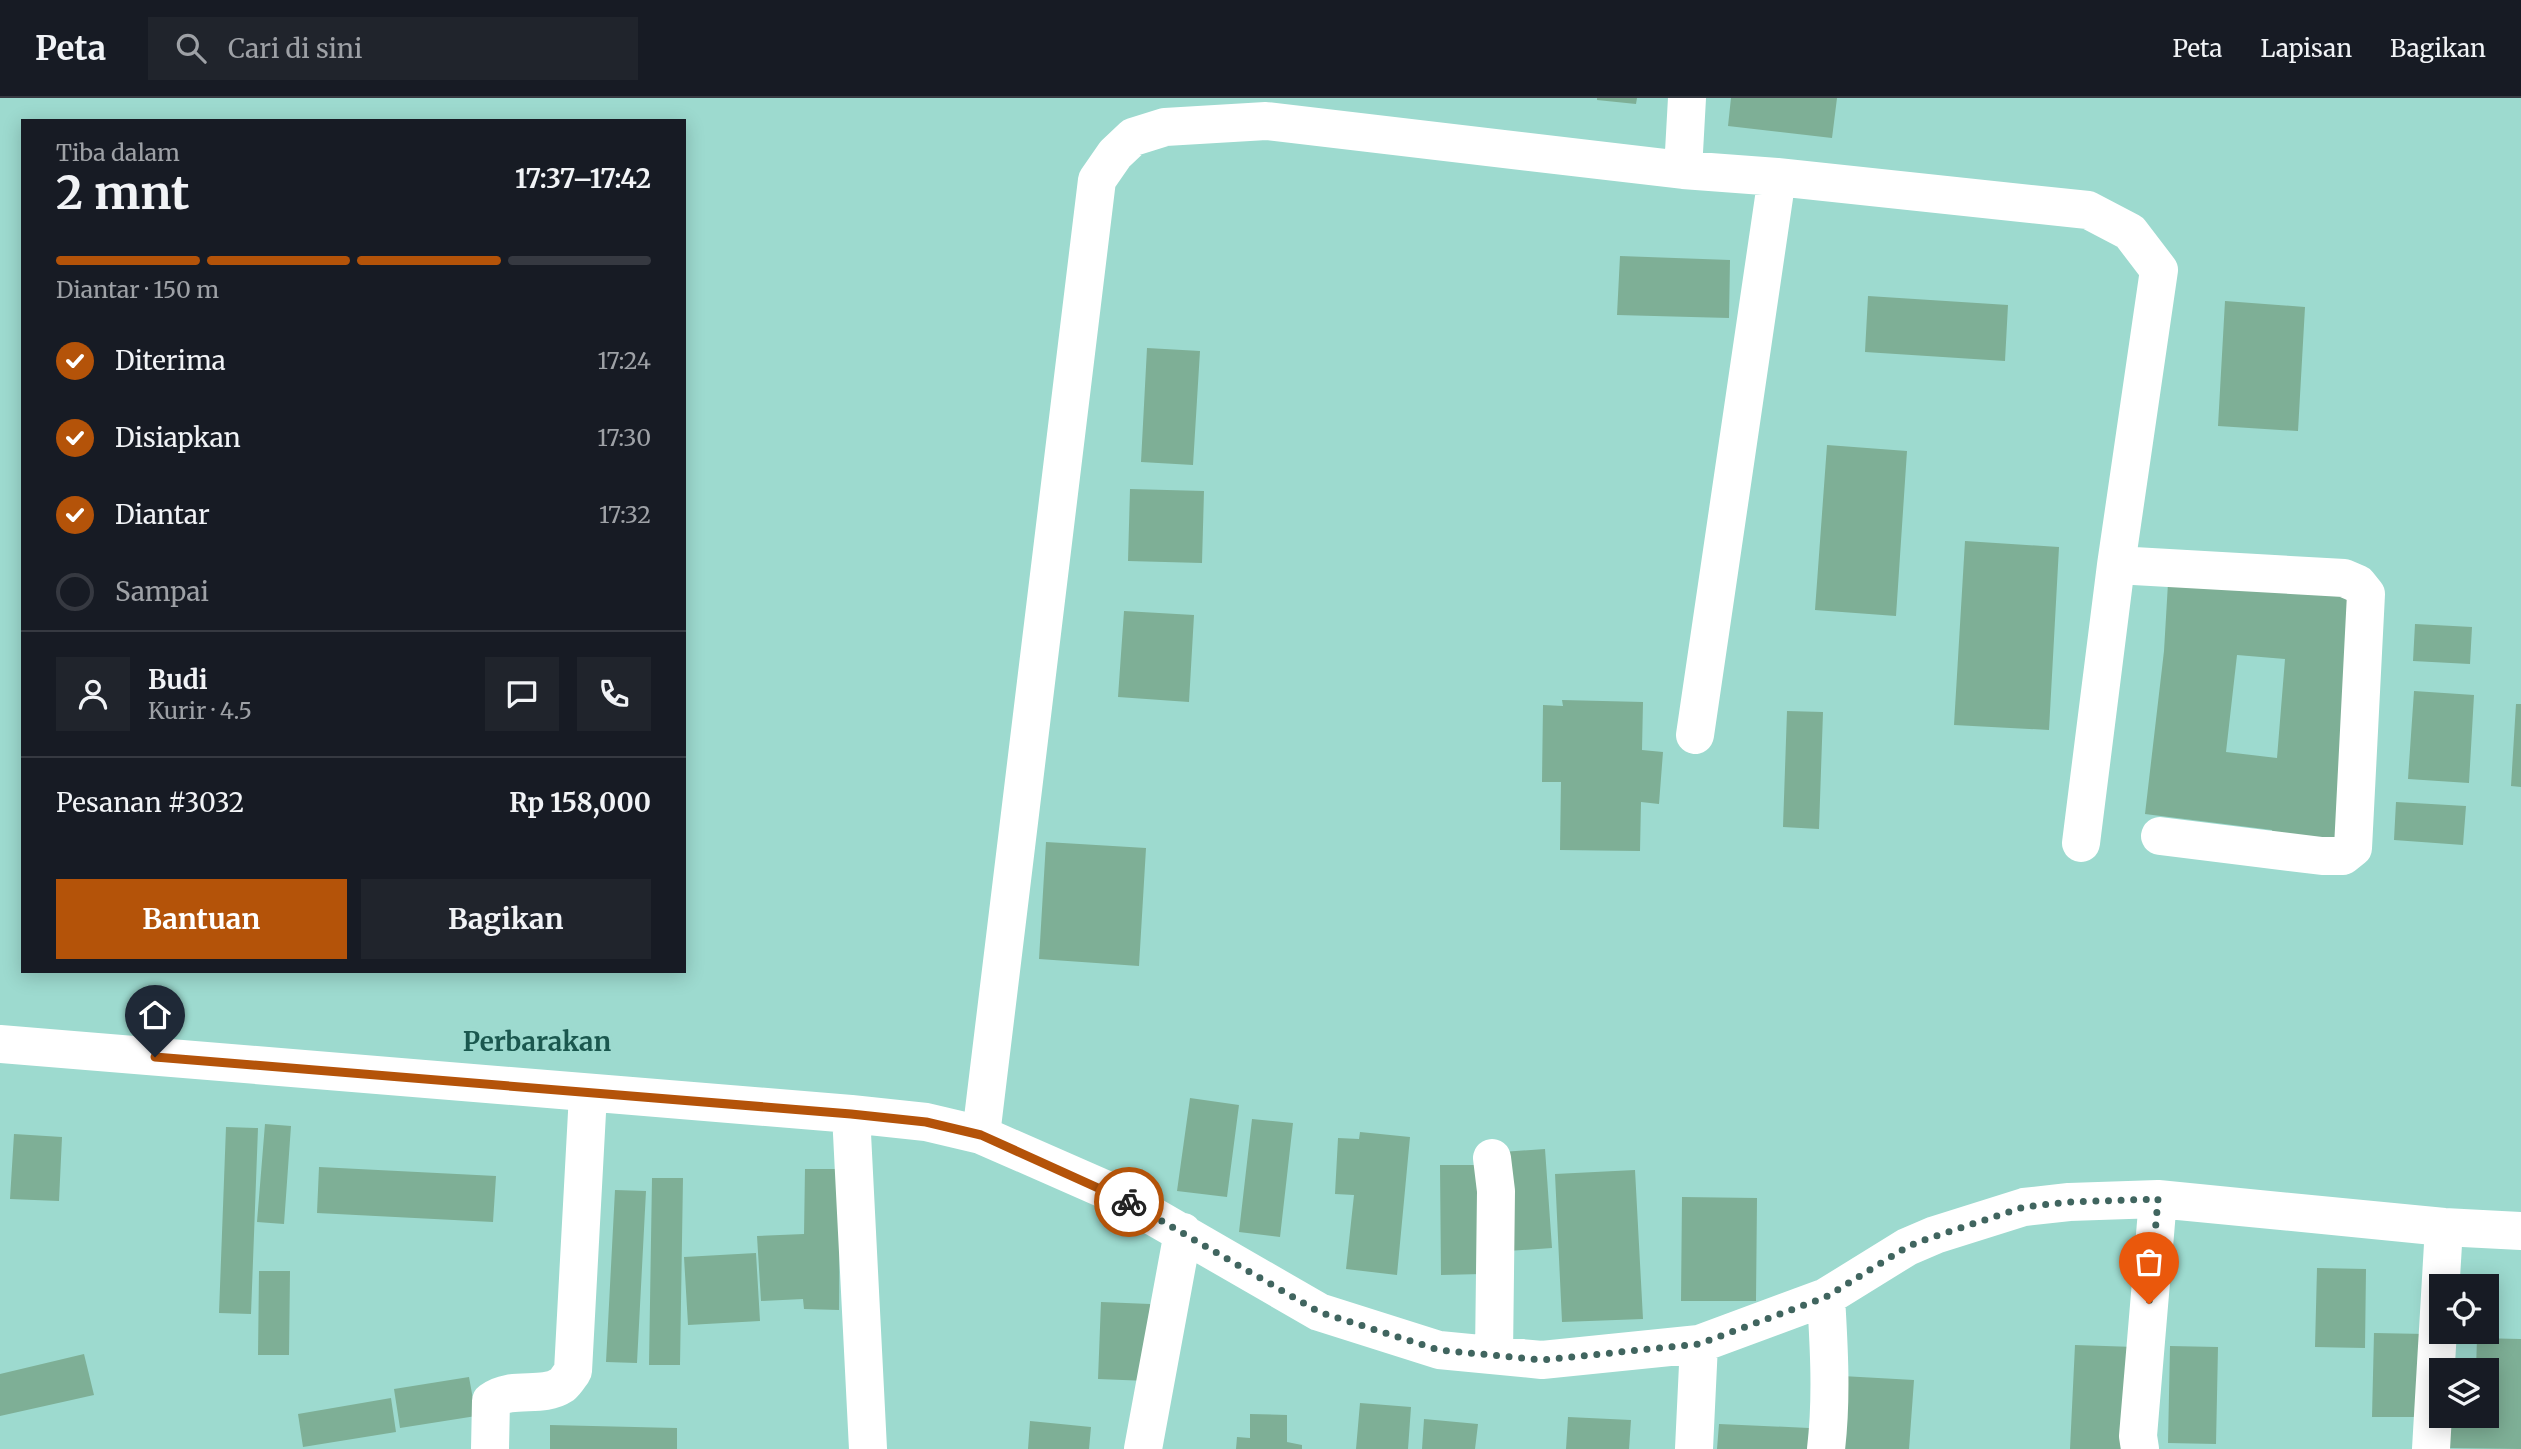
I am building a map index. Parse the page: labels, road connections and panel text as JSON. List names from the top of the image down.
{
  "districts": ["Perbarakan"],
  "page": {
    "header": "Peta",
    "search": "Cari di sini",
    "nav": ["Peta", "Lapisan", "Bagikan"],
    "heading": ["2 mnt", "Tiba dalam", "17:37–17:42"],
    "panel": [
      "Budi",
      "Kurir · 4.5",
      "Pesanan #3032",
      "Rp 158,000"
    ],
    "bar": "Diantar · 150 m",
    "list": [
      ["Diterima", "17:24"],
      ["Disiapkan", "17:30"],
      ["Diantar", "17:32"],
      "Sampai"
    ],
    "buttons": ["Bantuan", "Bagikan"]
  }
}
